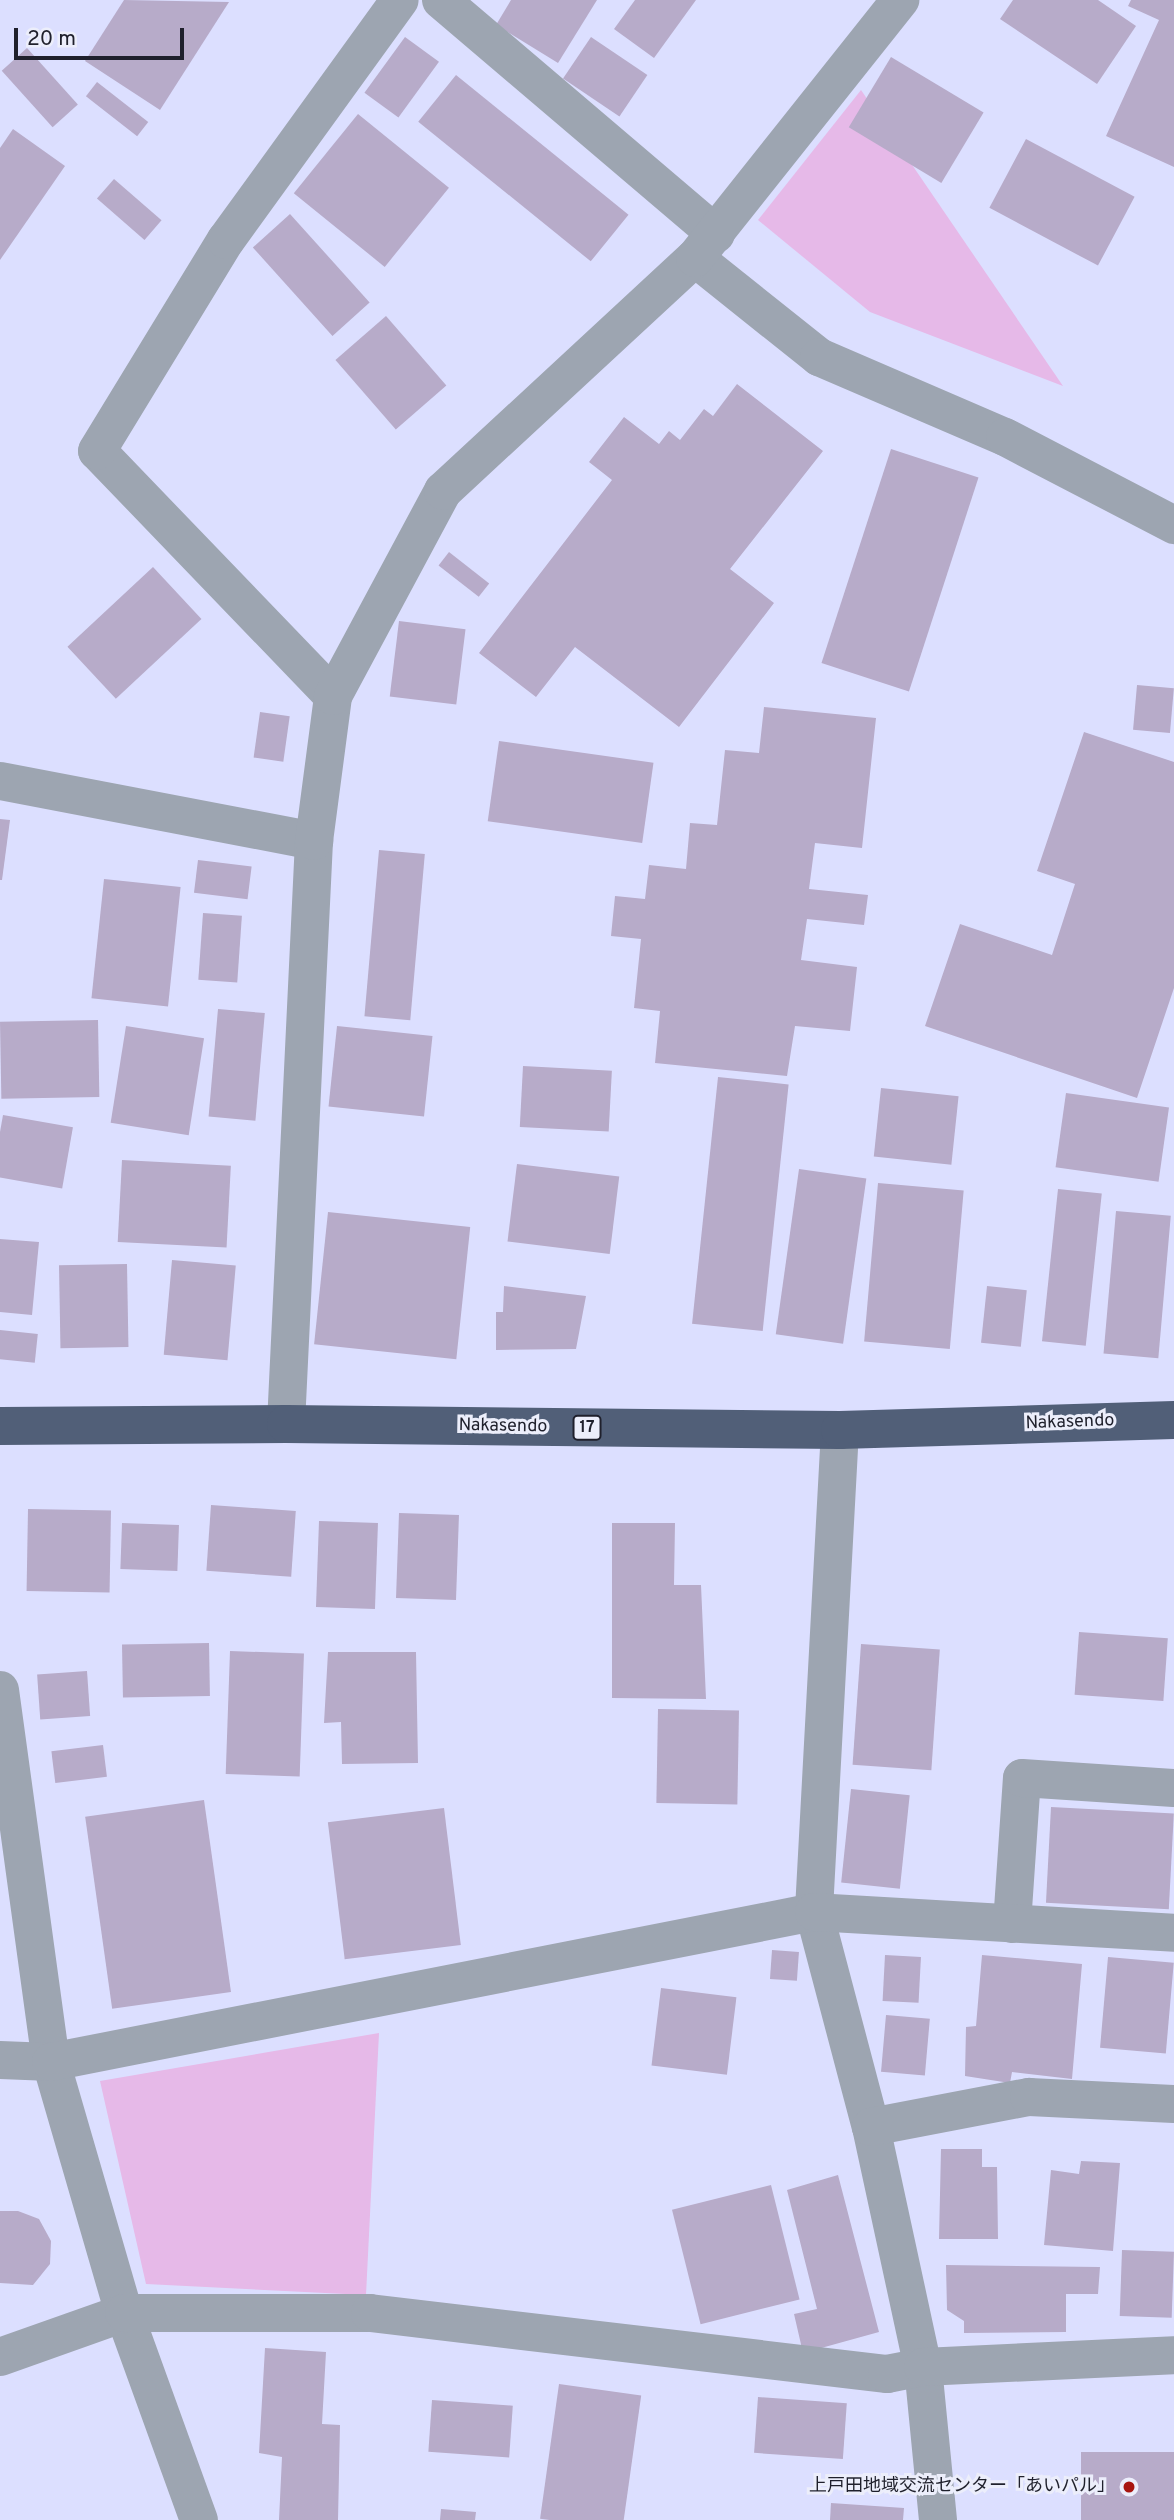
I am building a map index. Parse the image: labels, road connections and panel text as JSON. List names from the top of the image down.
{
  "streets": {
    "highway": ["Nakasendo", "17"]
  },
  "places": ["上戸田地域交流センター「あいパル」"],
  "scale_bar": "20 m"
}
